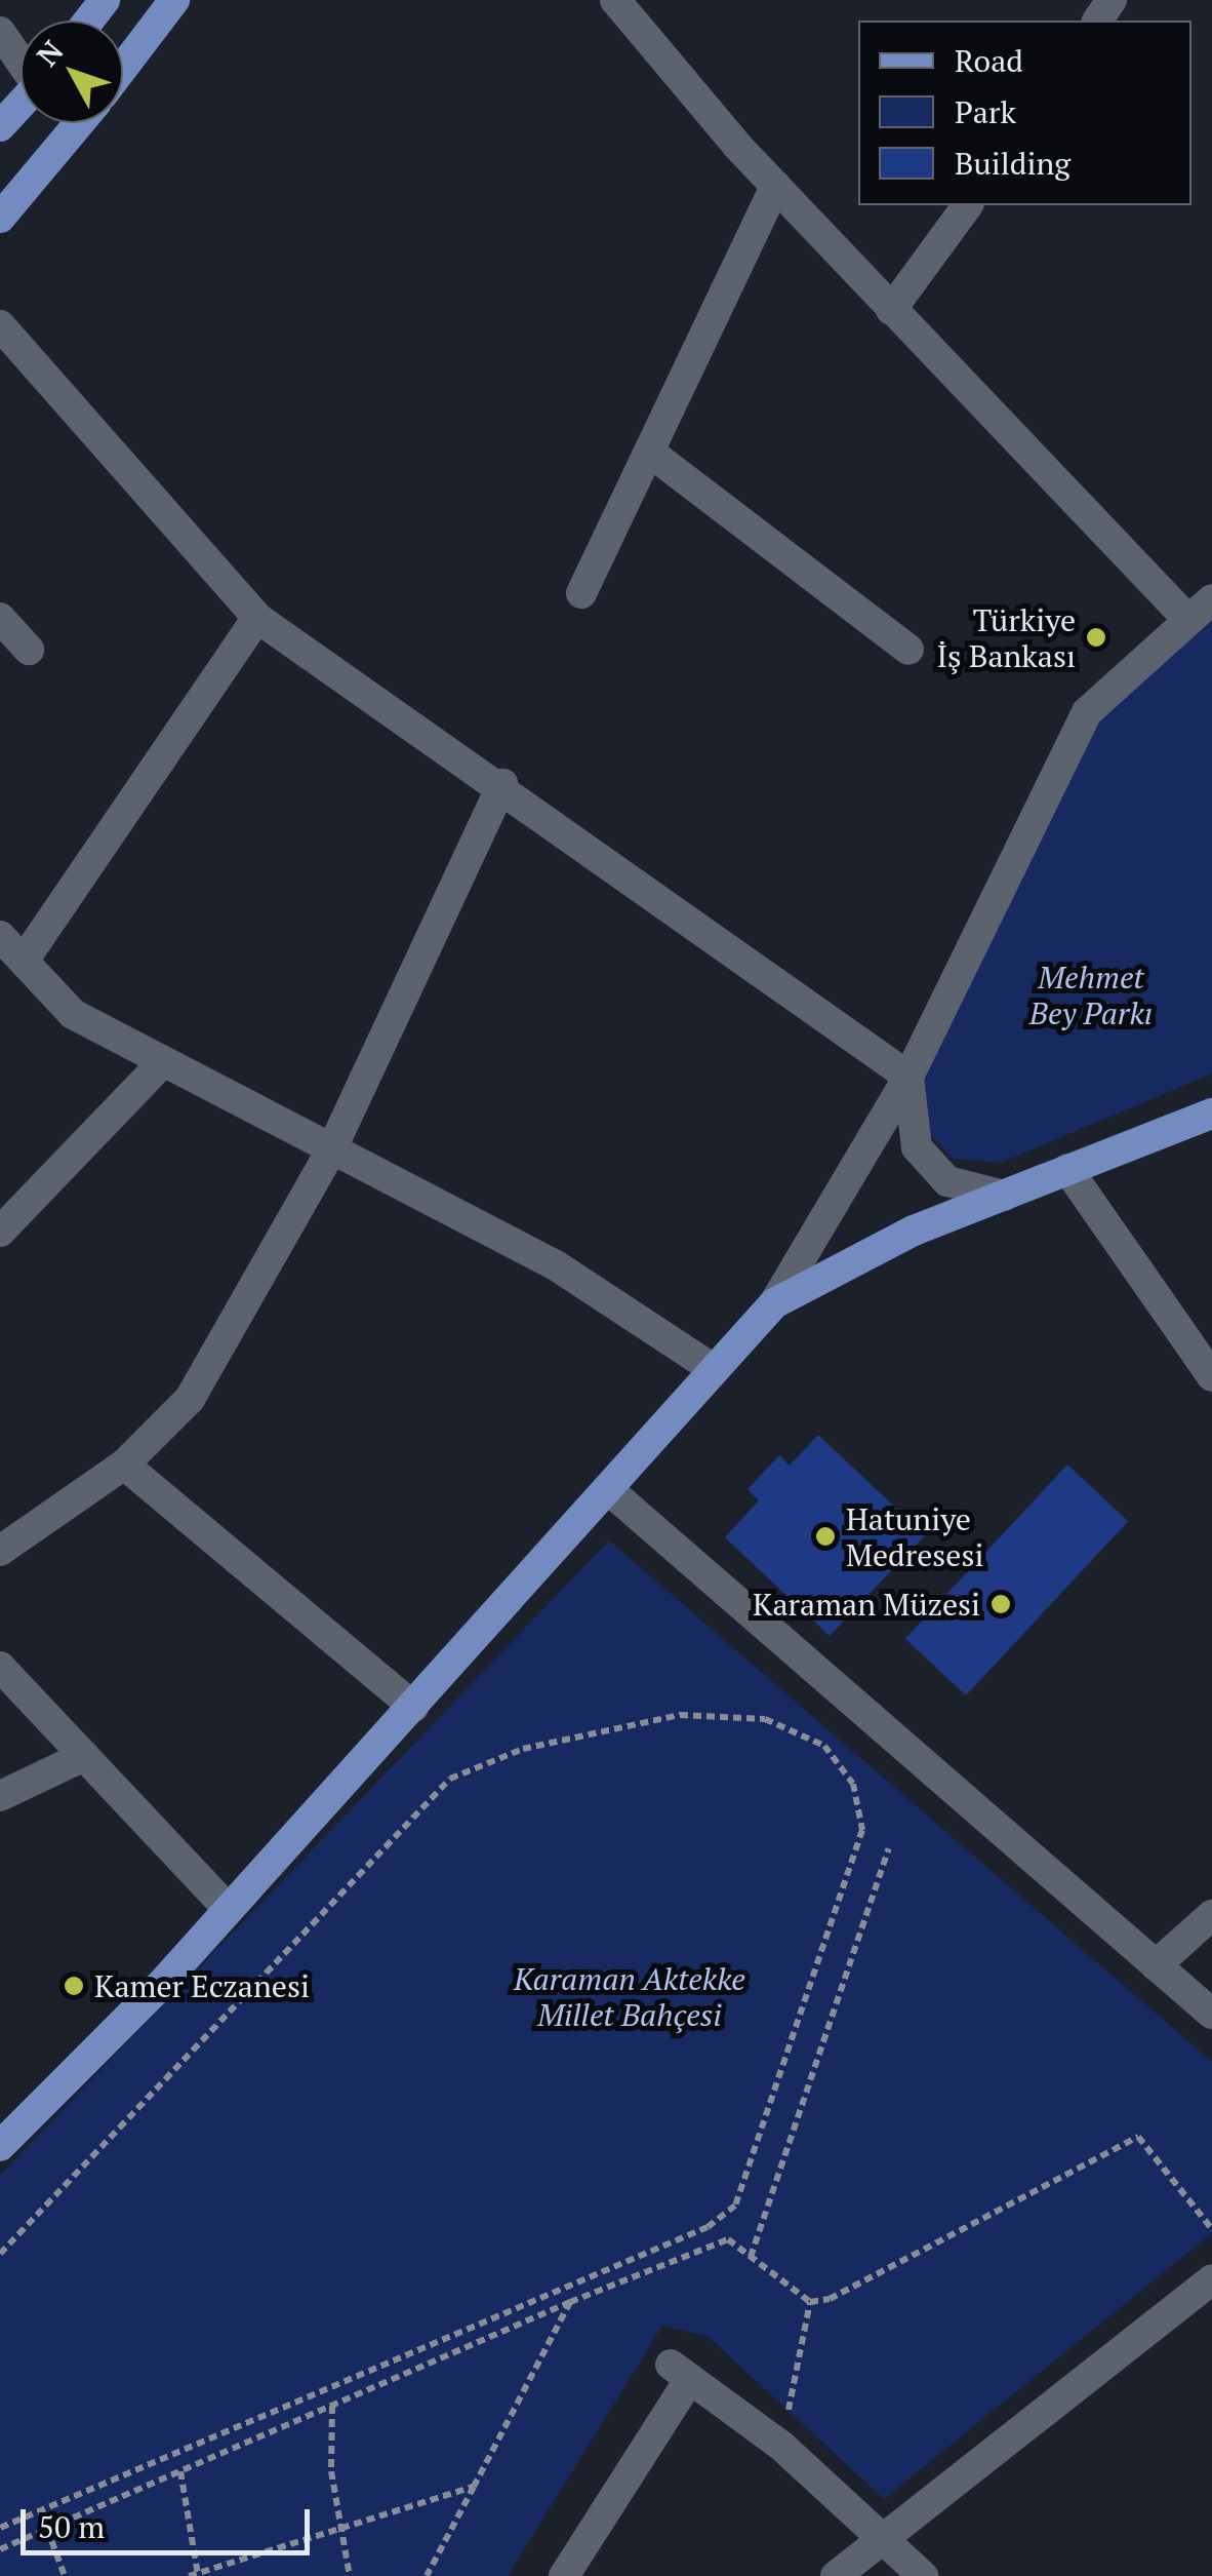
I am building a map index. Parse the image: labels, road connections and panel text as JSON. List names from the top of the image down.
{
  "parks": ["Mehmet Bey Parkı", "Karaman Aktekke Millet Bahçesi"],
  "places": [
    "Türkiye İş Bankası",
    "Hatuniye Medresesi",
    "Karaman Müzesi",
    "Kamer Eczanesi"
  ],
  "legend": ["Road", "Park", "Building"],
  "scale_bar": "50 m",
  "north": "top left"
}
